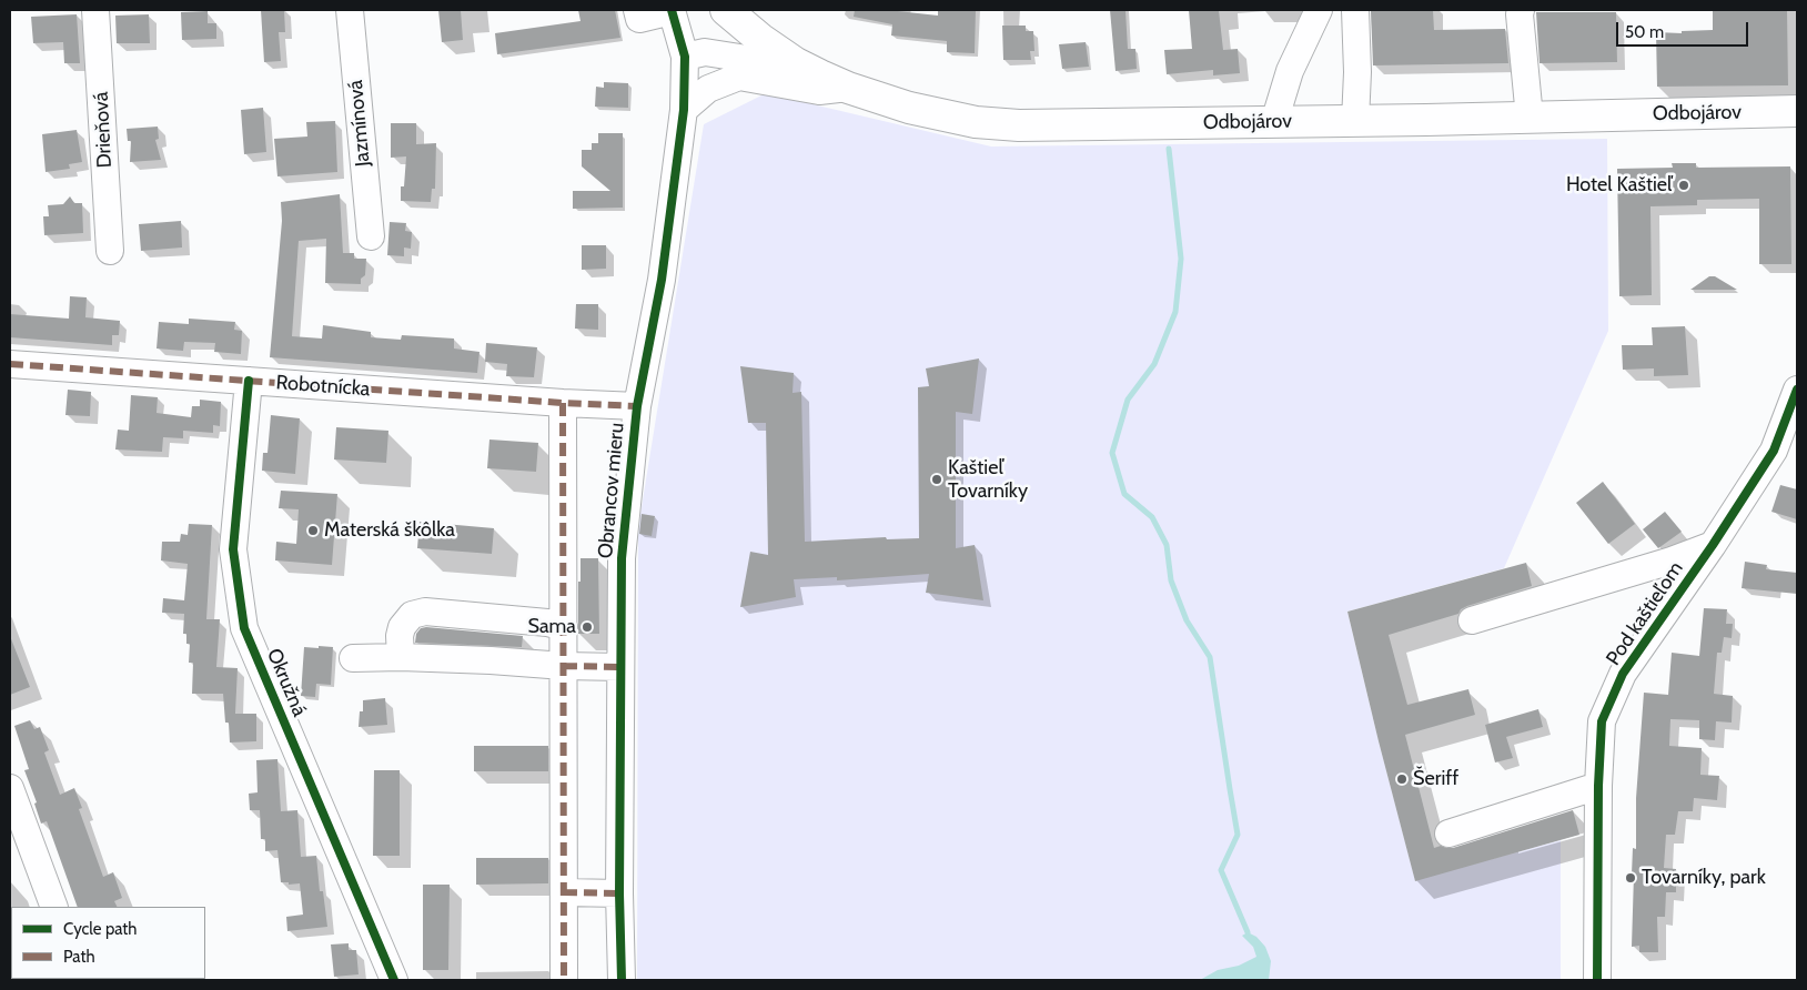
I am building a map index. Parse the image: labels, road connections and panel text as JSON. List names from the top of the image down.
{
  "streets": {
    "main road": ["Odbojárov"],
    "street": [
      "Jazmínová",
      "Drieňová",
      "Robotnícka",
      "Obrancov mieru",
      "Pod kaštieľom",
      "Okružná"
    ]
  },
  "crossings": [
    ["Robotnícka", "Obrancov mieru"],
    ["Robotnícka", "Okružná"]
  ],
  "places": [
    "Hotel Kaštieľ",
    "Kaštieľ Tovarníky",
    "Materská škôlka",
    "Sama",
    "Šeriff",
    "Tovarníky, park"
  ],
  "legend": ["Cycle path", "Path"],
  "scale_bar": "50 m"
}
